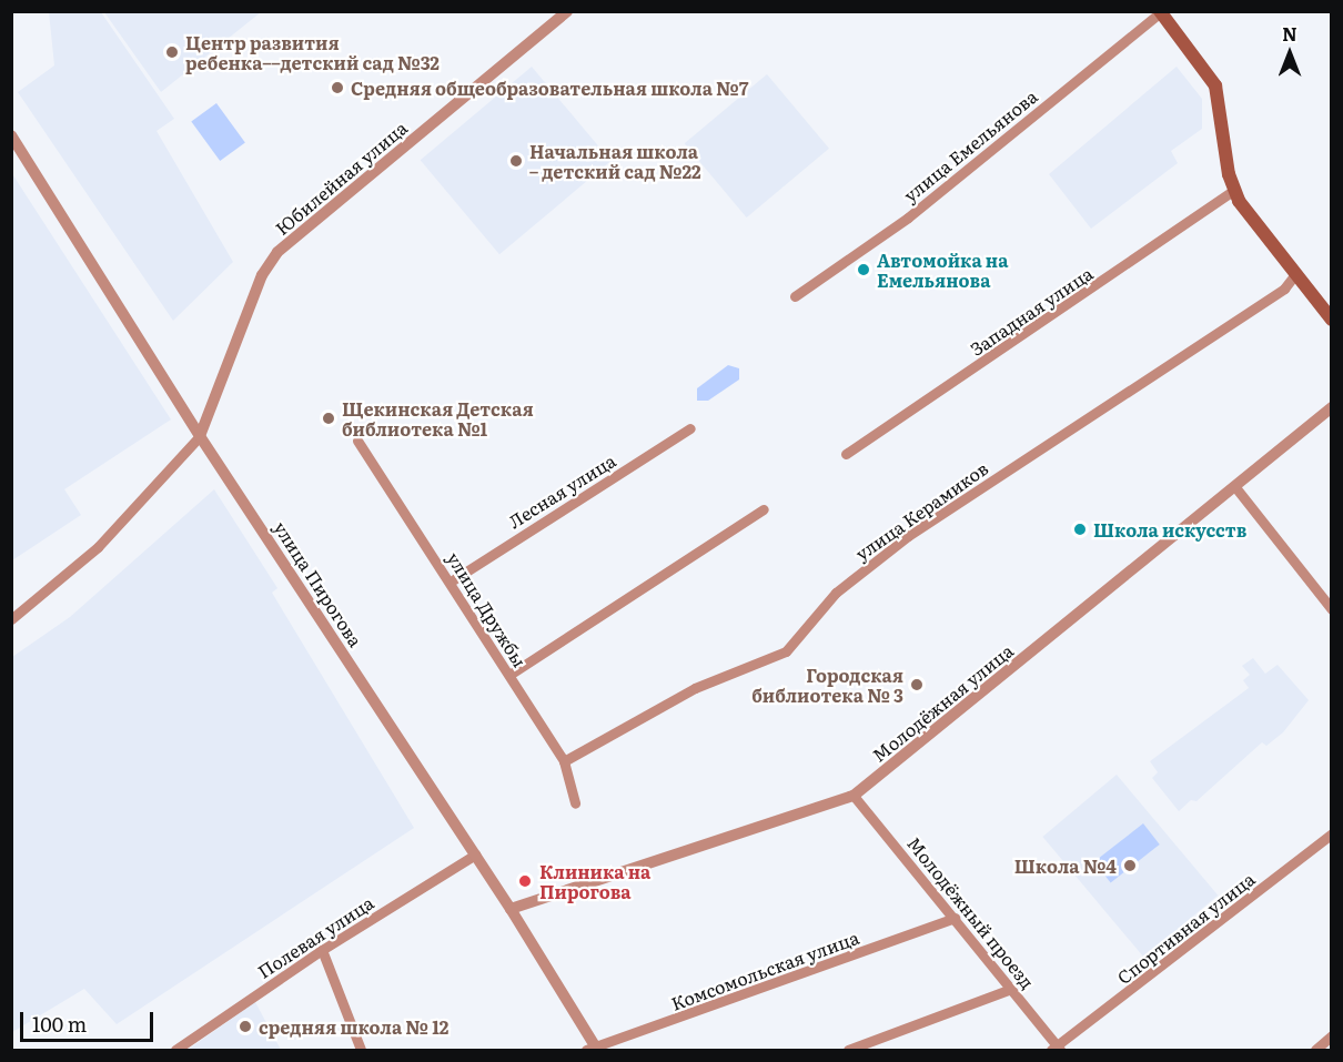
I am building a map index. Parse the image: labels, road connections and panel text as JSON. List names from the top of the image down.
{
  "streets": {
    "street": [
      "улица Емельянова",
      "Юбилейная улица",
      "Западная улица",
      "Лесная улица",
      "улица Керамиков",
      "улица Пирогова",
      "улица Дружбы",
      "Молодёжная улица",
      "Молодёжный проезд",
      "Спортивная улица",
      "Полевая улица",
      "Комсомольская улица"
    ]
  },
  "crossings": [
    ["Юбилейная улица", "улица Пирогова"],
    ["Лесная улица", "улица Дружбы"],
    ["улица Керамиков", "улица Дружбы"],
    ["улица Пирогова", "Молодёжная улица"],
    ["улица Пирогова", "Полевая улица"],
    ["улица Пирогова", "Комсомольская улица"],
    ["Молодёжная улица", "Молодёжный проезд"],
    ["Молодёжный проезд", "Спортивная улица"],
    ["Молодёжный проезд", "Комсомольская улица"]
  ],
  "places": [
    "Центр развития ребенка––детский сад №32",
    "Средняя общеобразовательная школа №7",
    "Начальная школа – детский сад №22",
    "Автомойка на Емельянова",
    "Щекинская Детская библиотека №1",
    "Школа искусств",
    "Городская библиотека № 3",
    "Школа №4",
    "Клиника на Пирогова",
    "средняя школа № 12"
  ],
  "scale_bar": "100 m",
  "north": "top"
}
